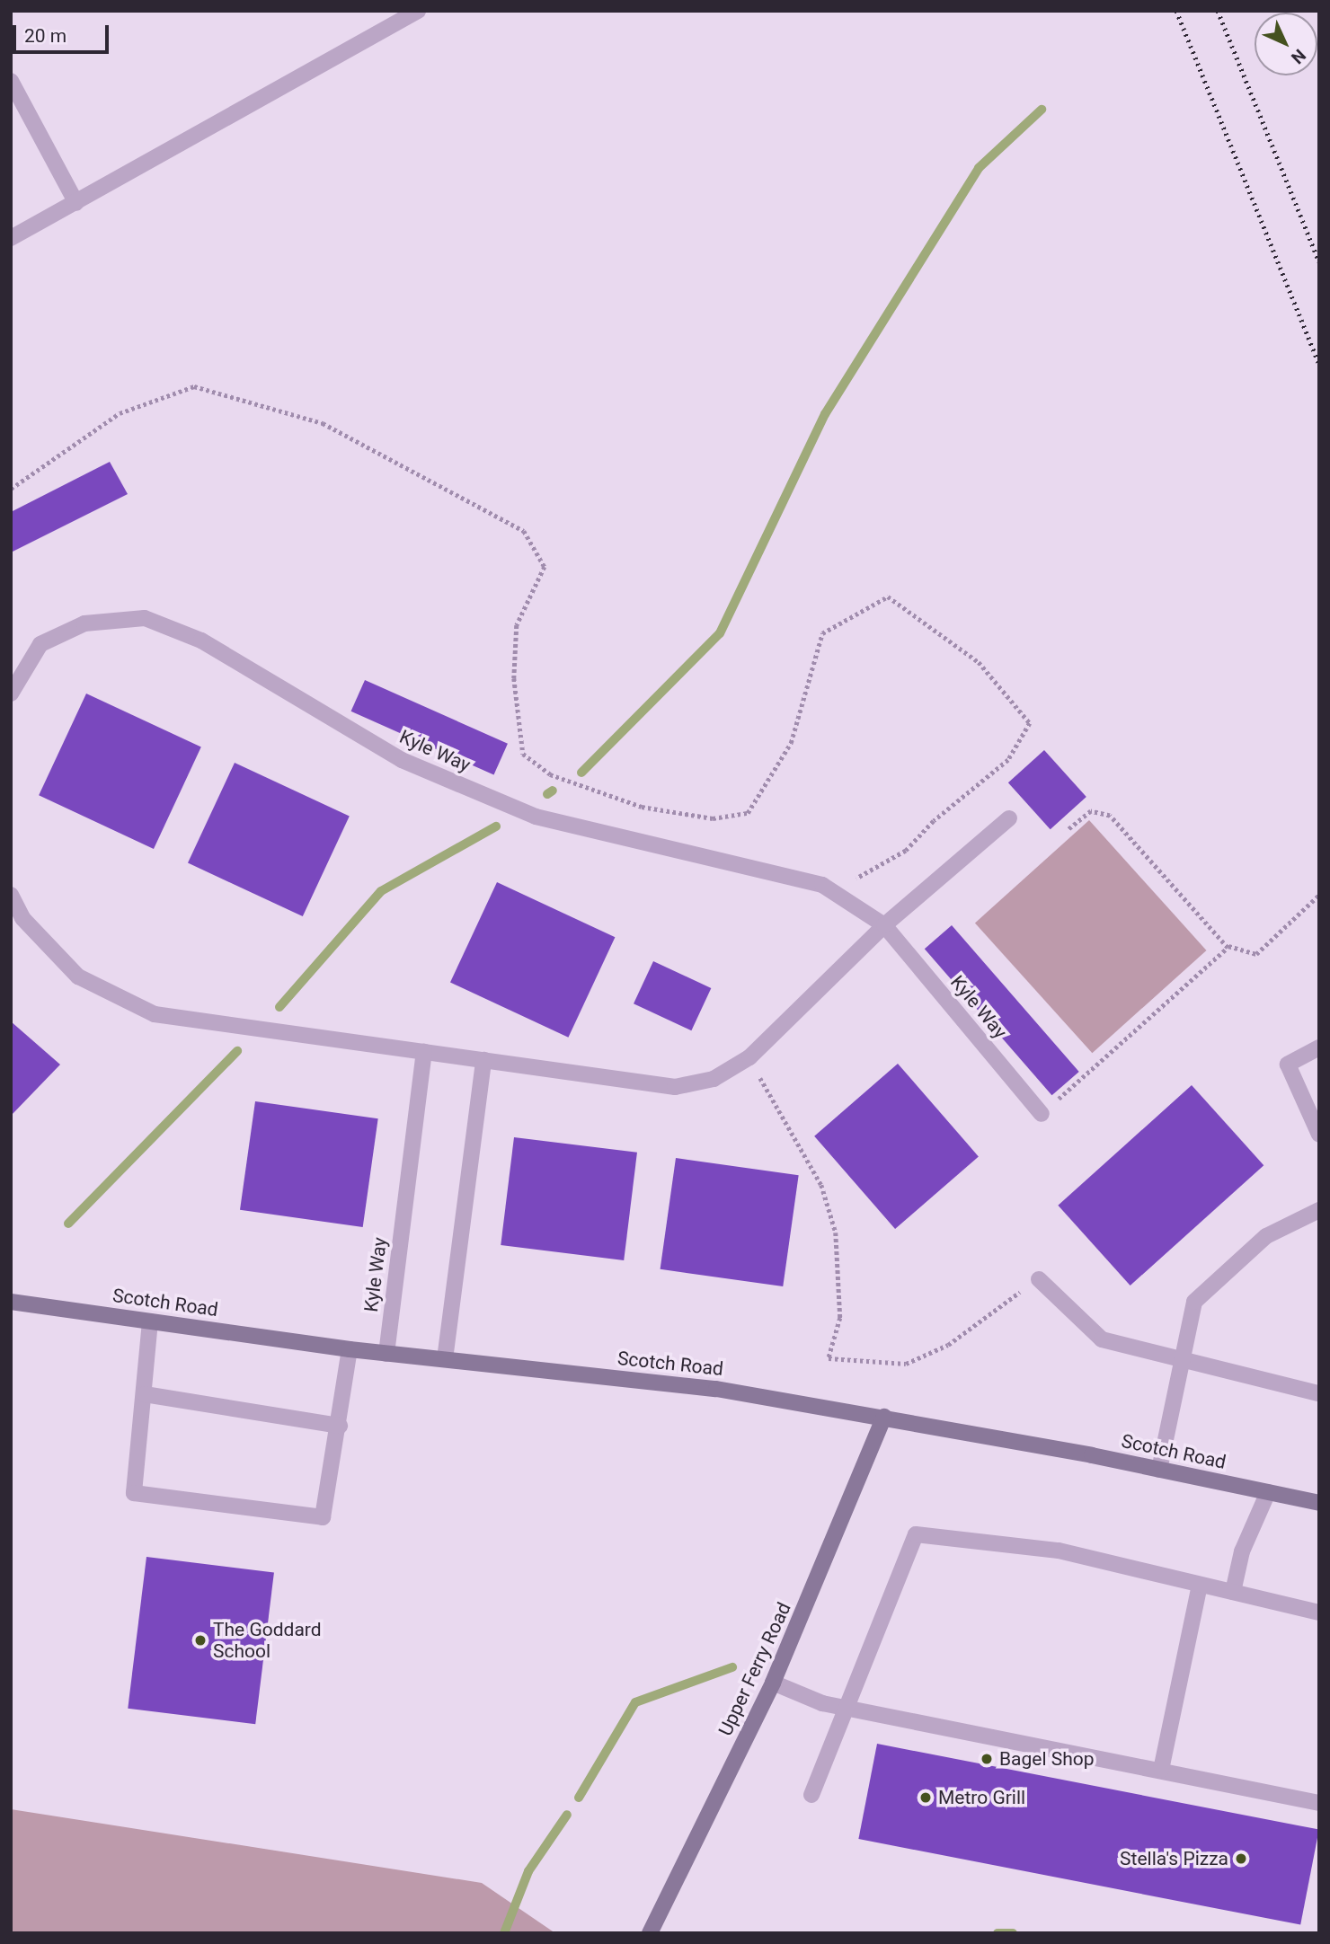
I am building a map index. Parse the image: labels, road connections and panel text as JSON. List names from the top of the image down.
{
  "streets": {
    "main road": ["Scotch Road", "Upper Ferry Road"],
    "street": ["Kyle Way"]
  },
  "crossings": [
    ["Kyle Way", "Scotch Road"],
    ["Scotch Road", "Upper Ferry Road"]
  ],
  "places": [
    "The Goddard School",
    "Bagel Shop",
    "Metro Grill",
    "Stella's Pizza"
  ],
  "scale_bar": "20 m",
  "north": "bottom right"
}
